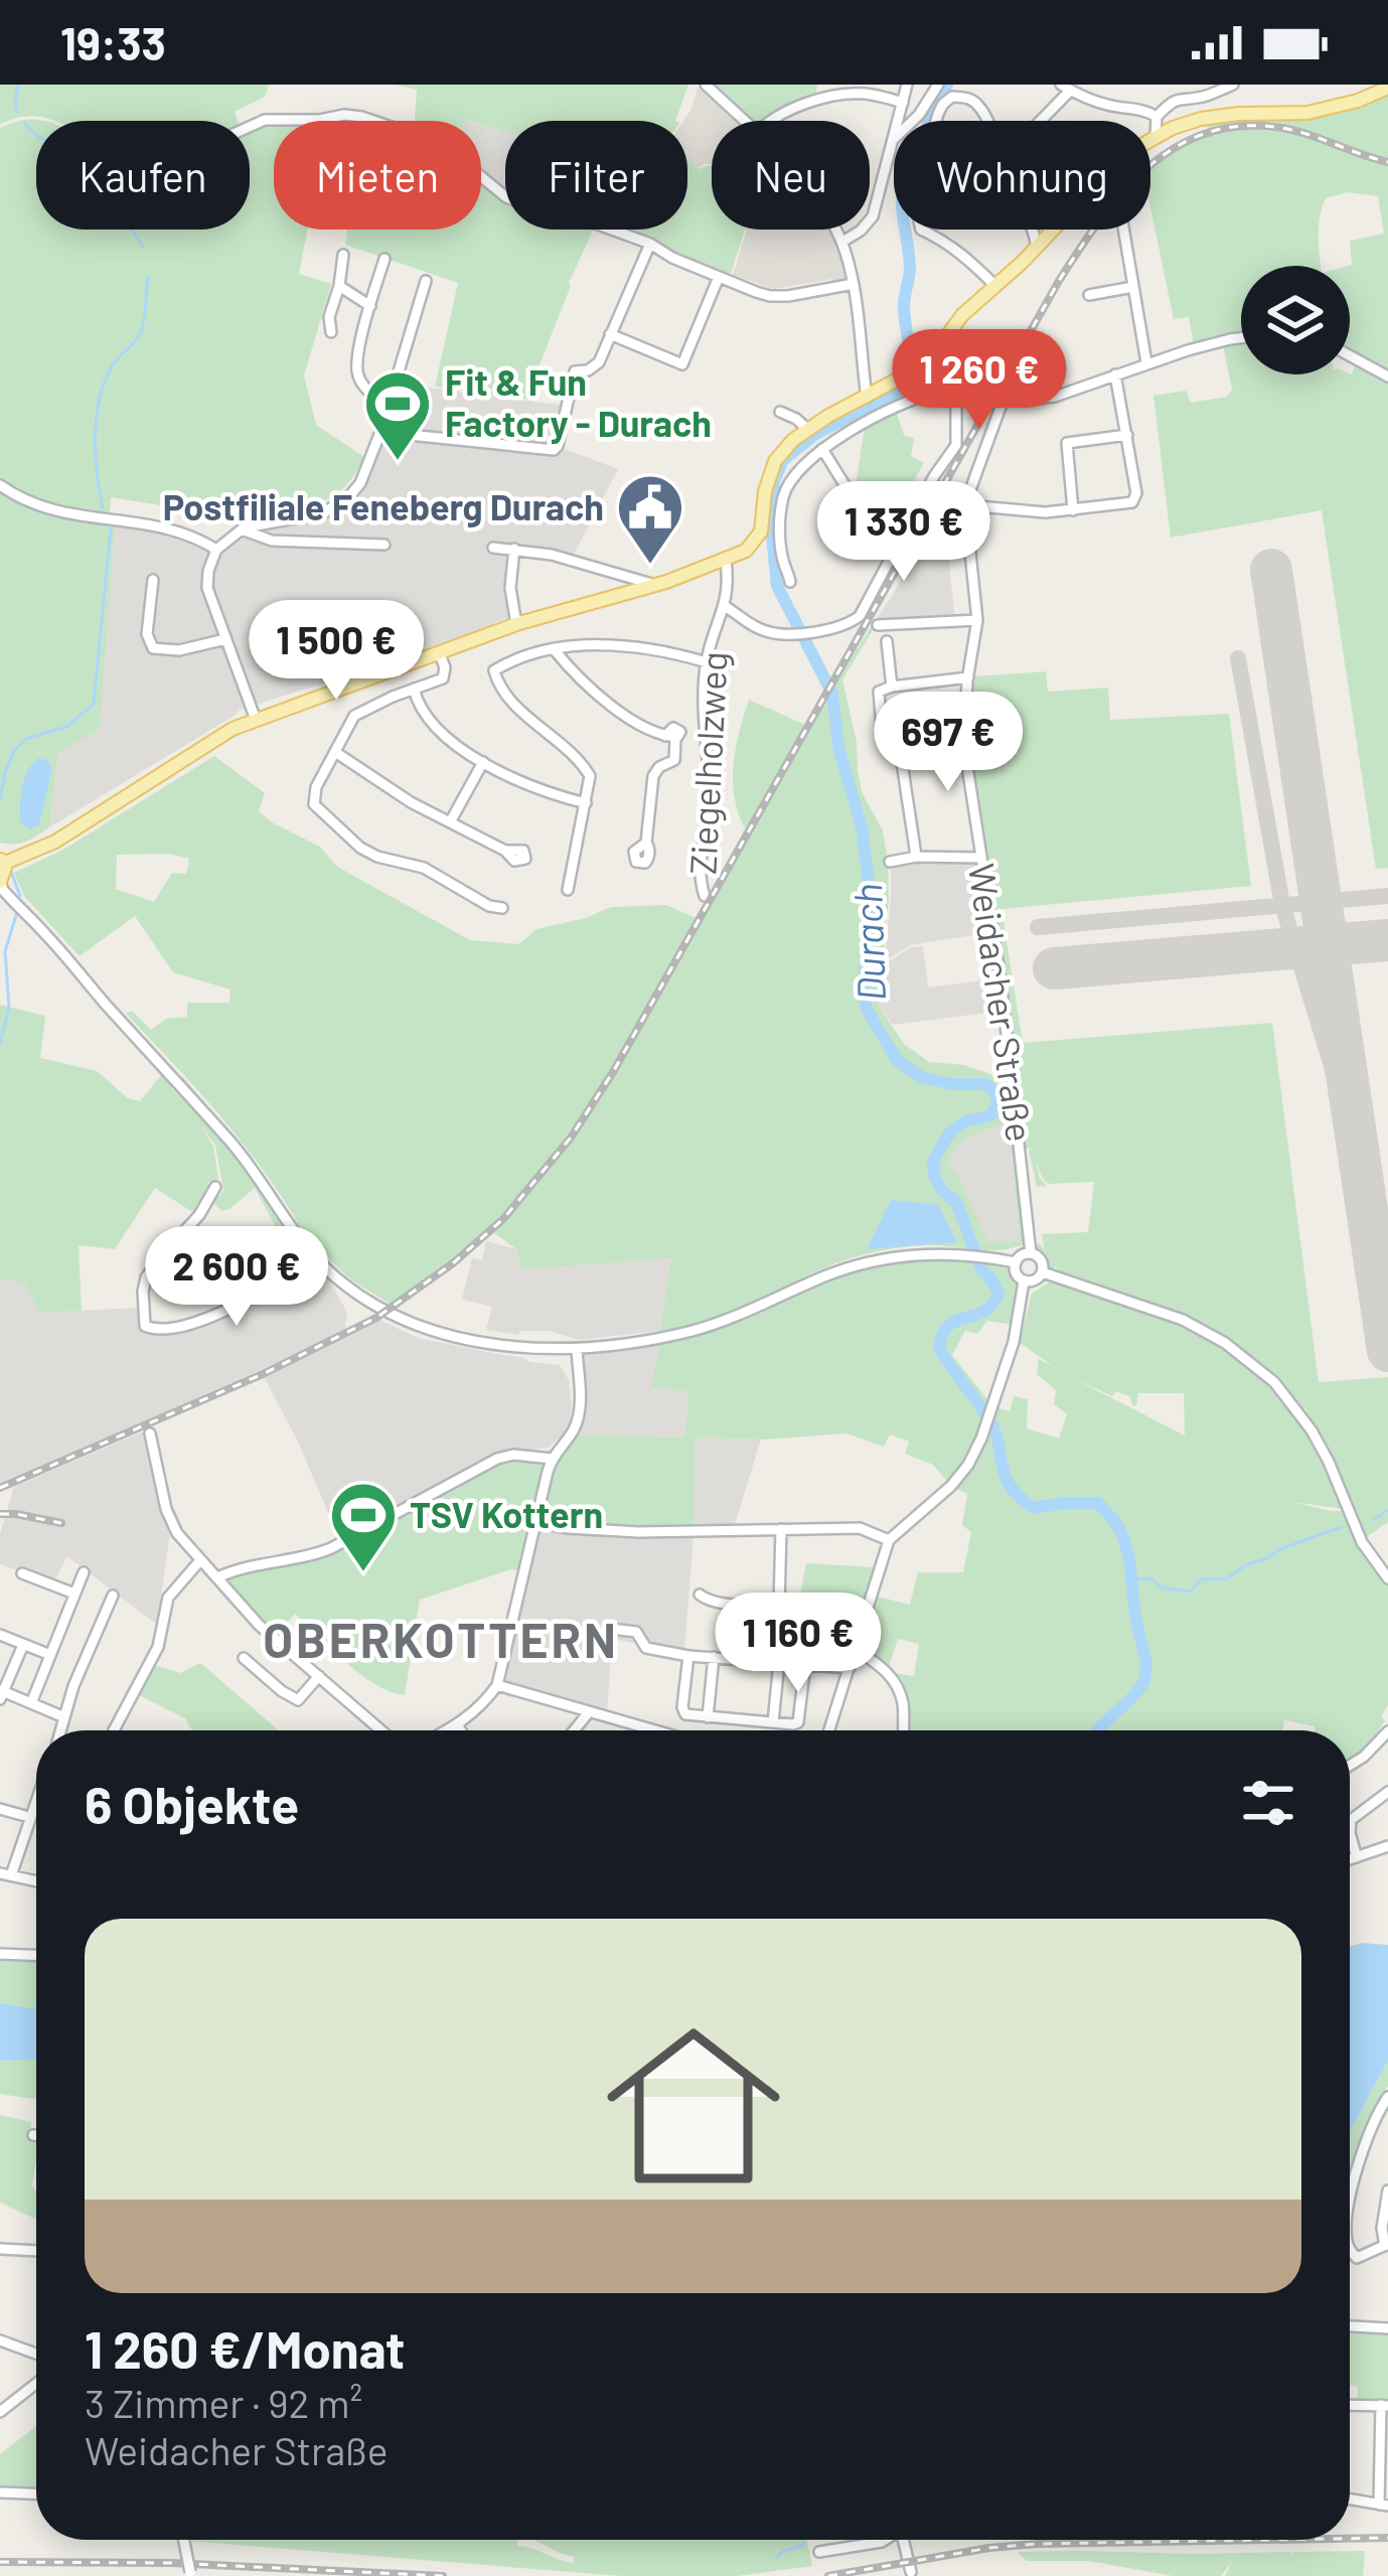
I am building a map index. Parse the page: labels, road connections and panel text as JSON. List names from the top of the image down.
{
  "streets": {
    "street": ["Ziegelholzweg", "Weidacher Straße"]
  },
  "districts": ["OBERKOTTERN"],
  "water": ["Durach"],
  "places": {
    "sports": ["Fit & Fun Factory - Durach", "TSV Kottern"],
    "public building": ["Postfiliale Feneberg Durach"]
  },
  "page": {
    "status": "19:33",
    "chip": [
      "Kaufen",
      "Mieten",
      "Filter",
      "Neu",
      "Wohnung"
    ],
    "price": [
      "1 260 €",
      "1 330 €",
      "1 500 €",
      "697 €",
      "2 600 €",
      "1 160 €"
    ],
    "heading": "6 Objekte",
    "list": [
      {
        "name": "1 260 €/Monat",
        "note": "3 Zimmer · 92 m² · Weidacher Straße"
      }
    ]
  }
}
